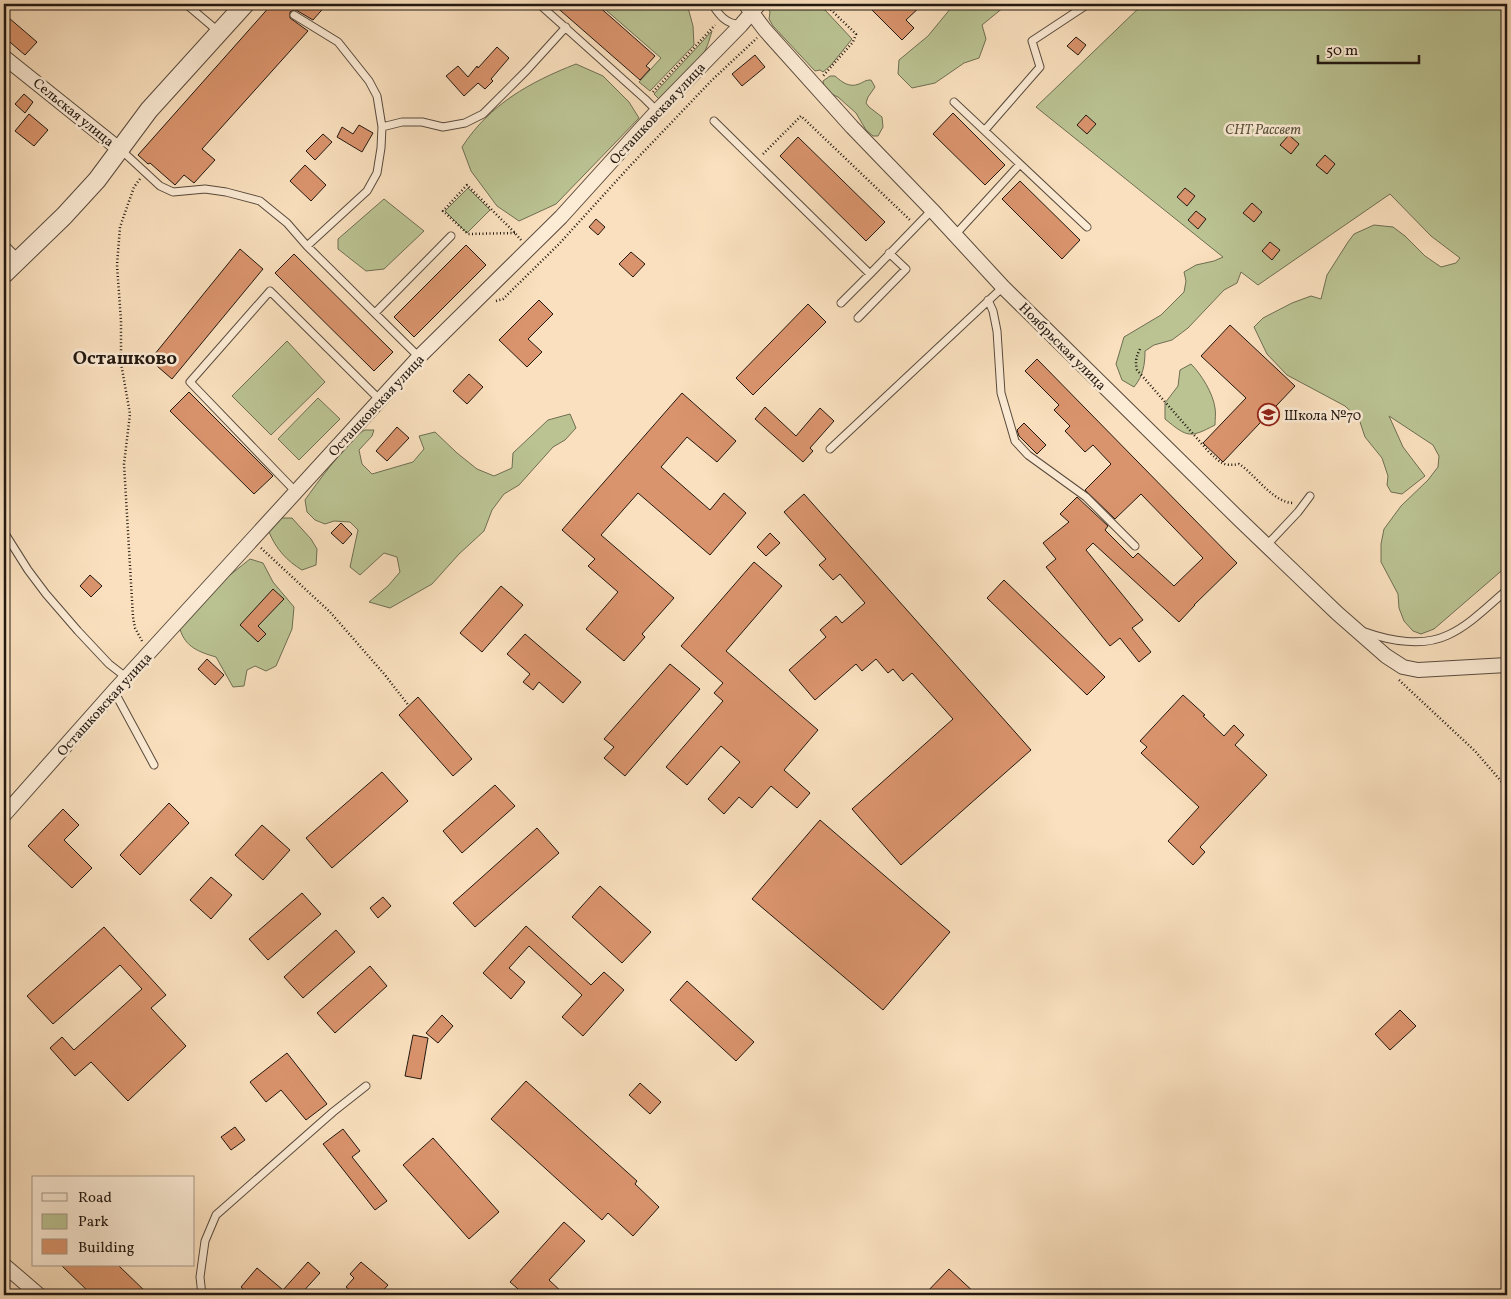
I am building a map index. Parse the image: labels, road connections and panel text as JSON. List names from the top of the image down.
{
  "streets": {
    "street": ["Сельская улица", "Осташковская улица", "Ноябрьская улица"]
  },
  "crossings": [
    ["Осташковская улица", "Ноябрьская улица"]
  ],
  "districts": ["Осташково"],
  "parks": ["СНТ Рассвет"],
  "places": {
    "school or university": ["Школа №70"]
  },
  "legend": ["Road", "Park", "Building"],
  "scale_bar": "50 m"
}
